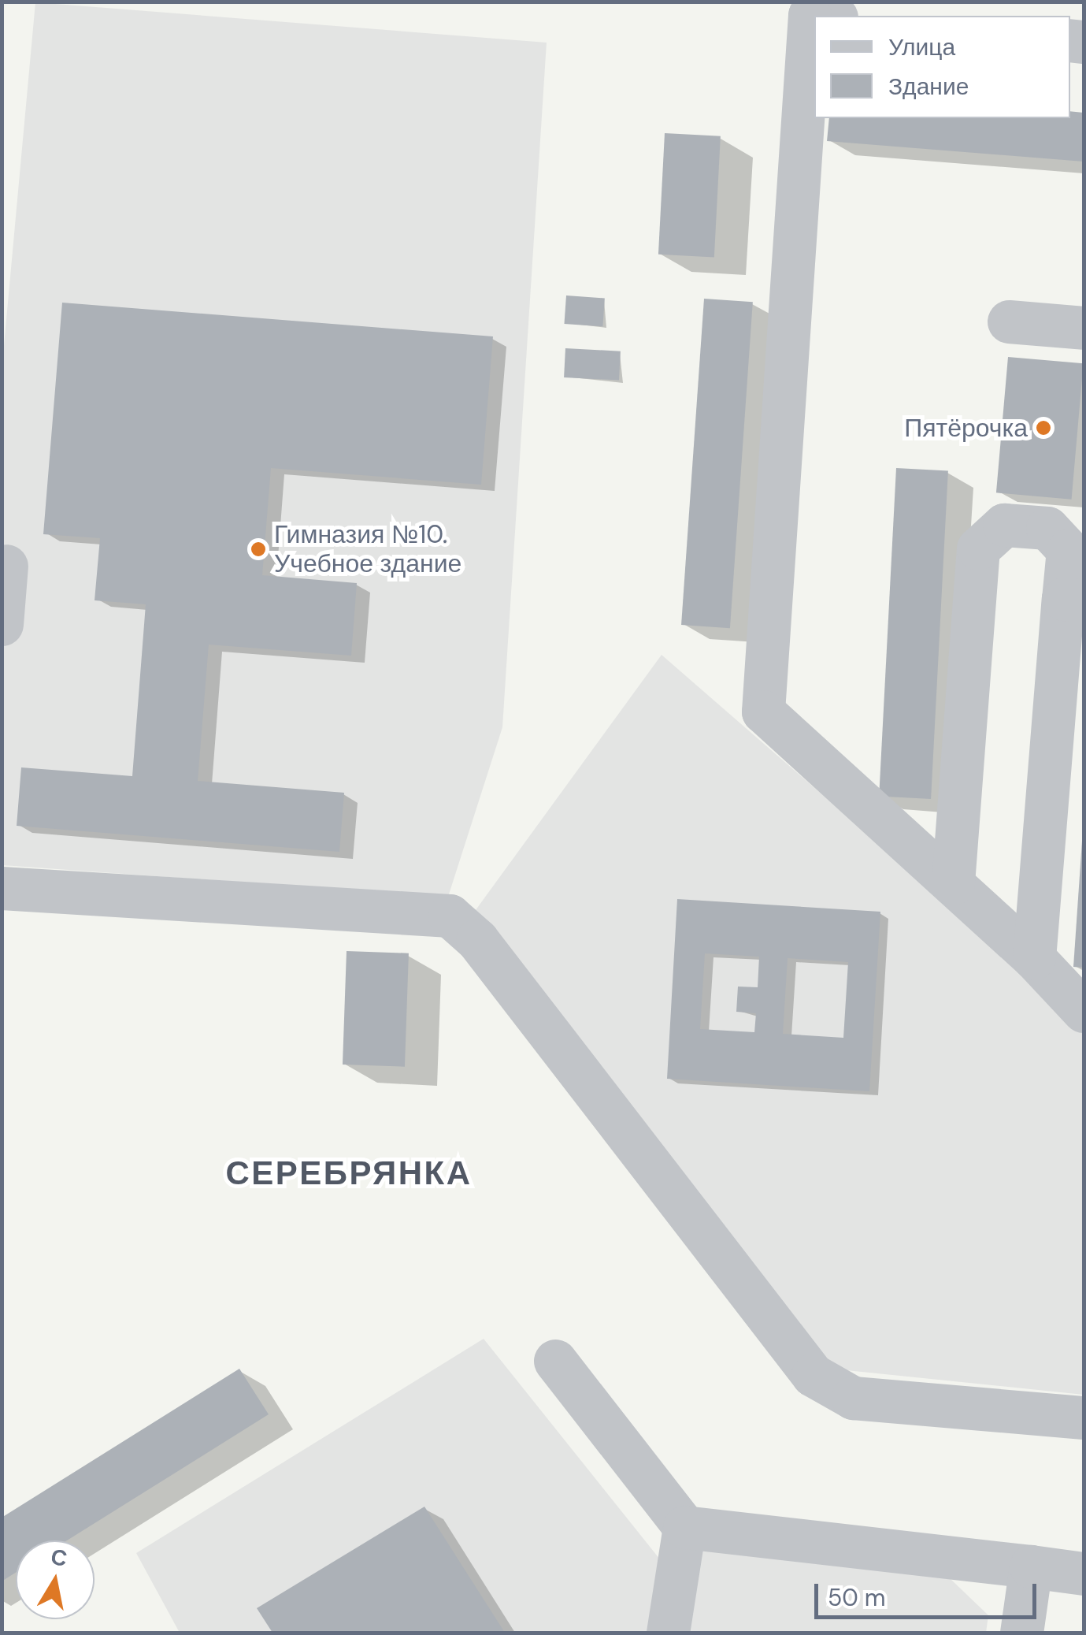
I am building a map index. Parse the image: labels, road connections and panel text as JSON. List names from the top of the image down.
{
  "districts": ["СЕРЕБРЯНКА"],
  "places": ["Пятёрочка", "Гимназия №10. Учебное здание"],
  "legend": ["Улица", "Здание"],
  "scale_bar": "50 m",
  "north": "top"
}
